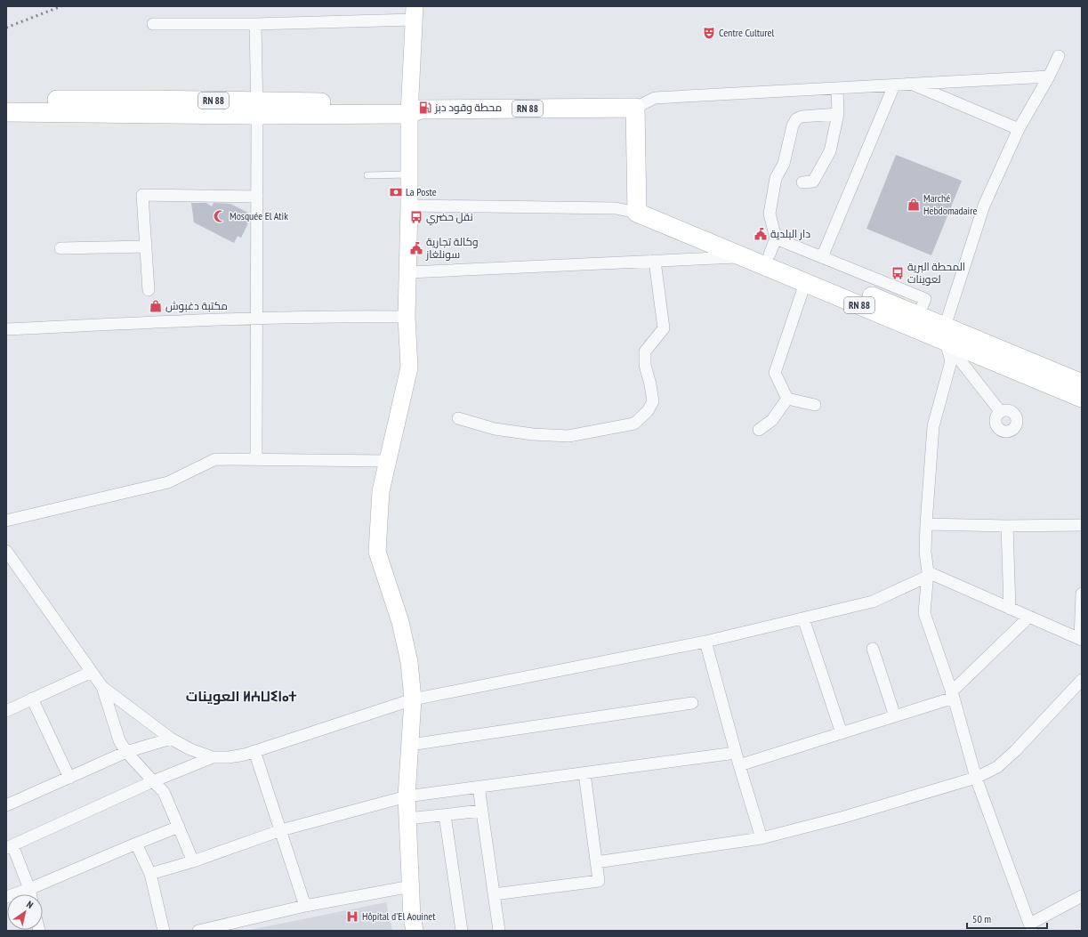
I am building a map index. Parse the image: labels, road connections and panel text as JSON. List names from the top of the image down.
{
  "streets": {
    "main road": ["RN 88"]
  },
  "districts": ["العوينات ⵍⵄⵡⵉⵏⴰⵜ"],
  "places": {
    "theatre": ["Centre Culturel"],
    "fuel station": ["محطة وقود دبز"],
    "bank": ["La Poste"],
    "shop": ["Marché Hebdomadaire", "مكتبة دغبوش"],
    "mosque": ["Mosquée El Atik"],
    "bus stop": ["نقل حضري", "المحطة البرية لعوينات"],
    "public building": ["دار البلدية", "وكالة تجارية سونلغاز"],
    "hospital": ["Hôpital d'El Aouinet"]
  },
  "scale_bar": "50 m",
  "north": "top right"
}
